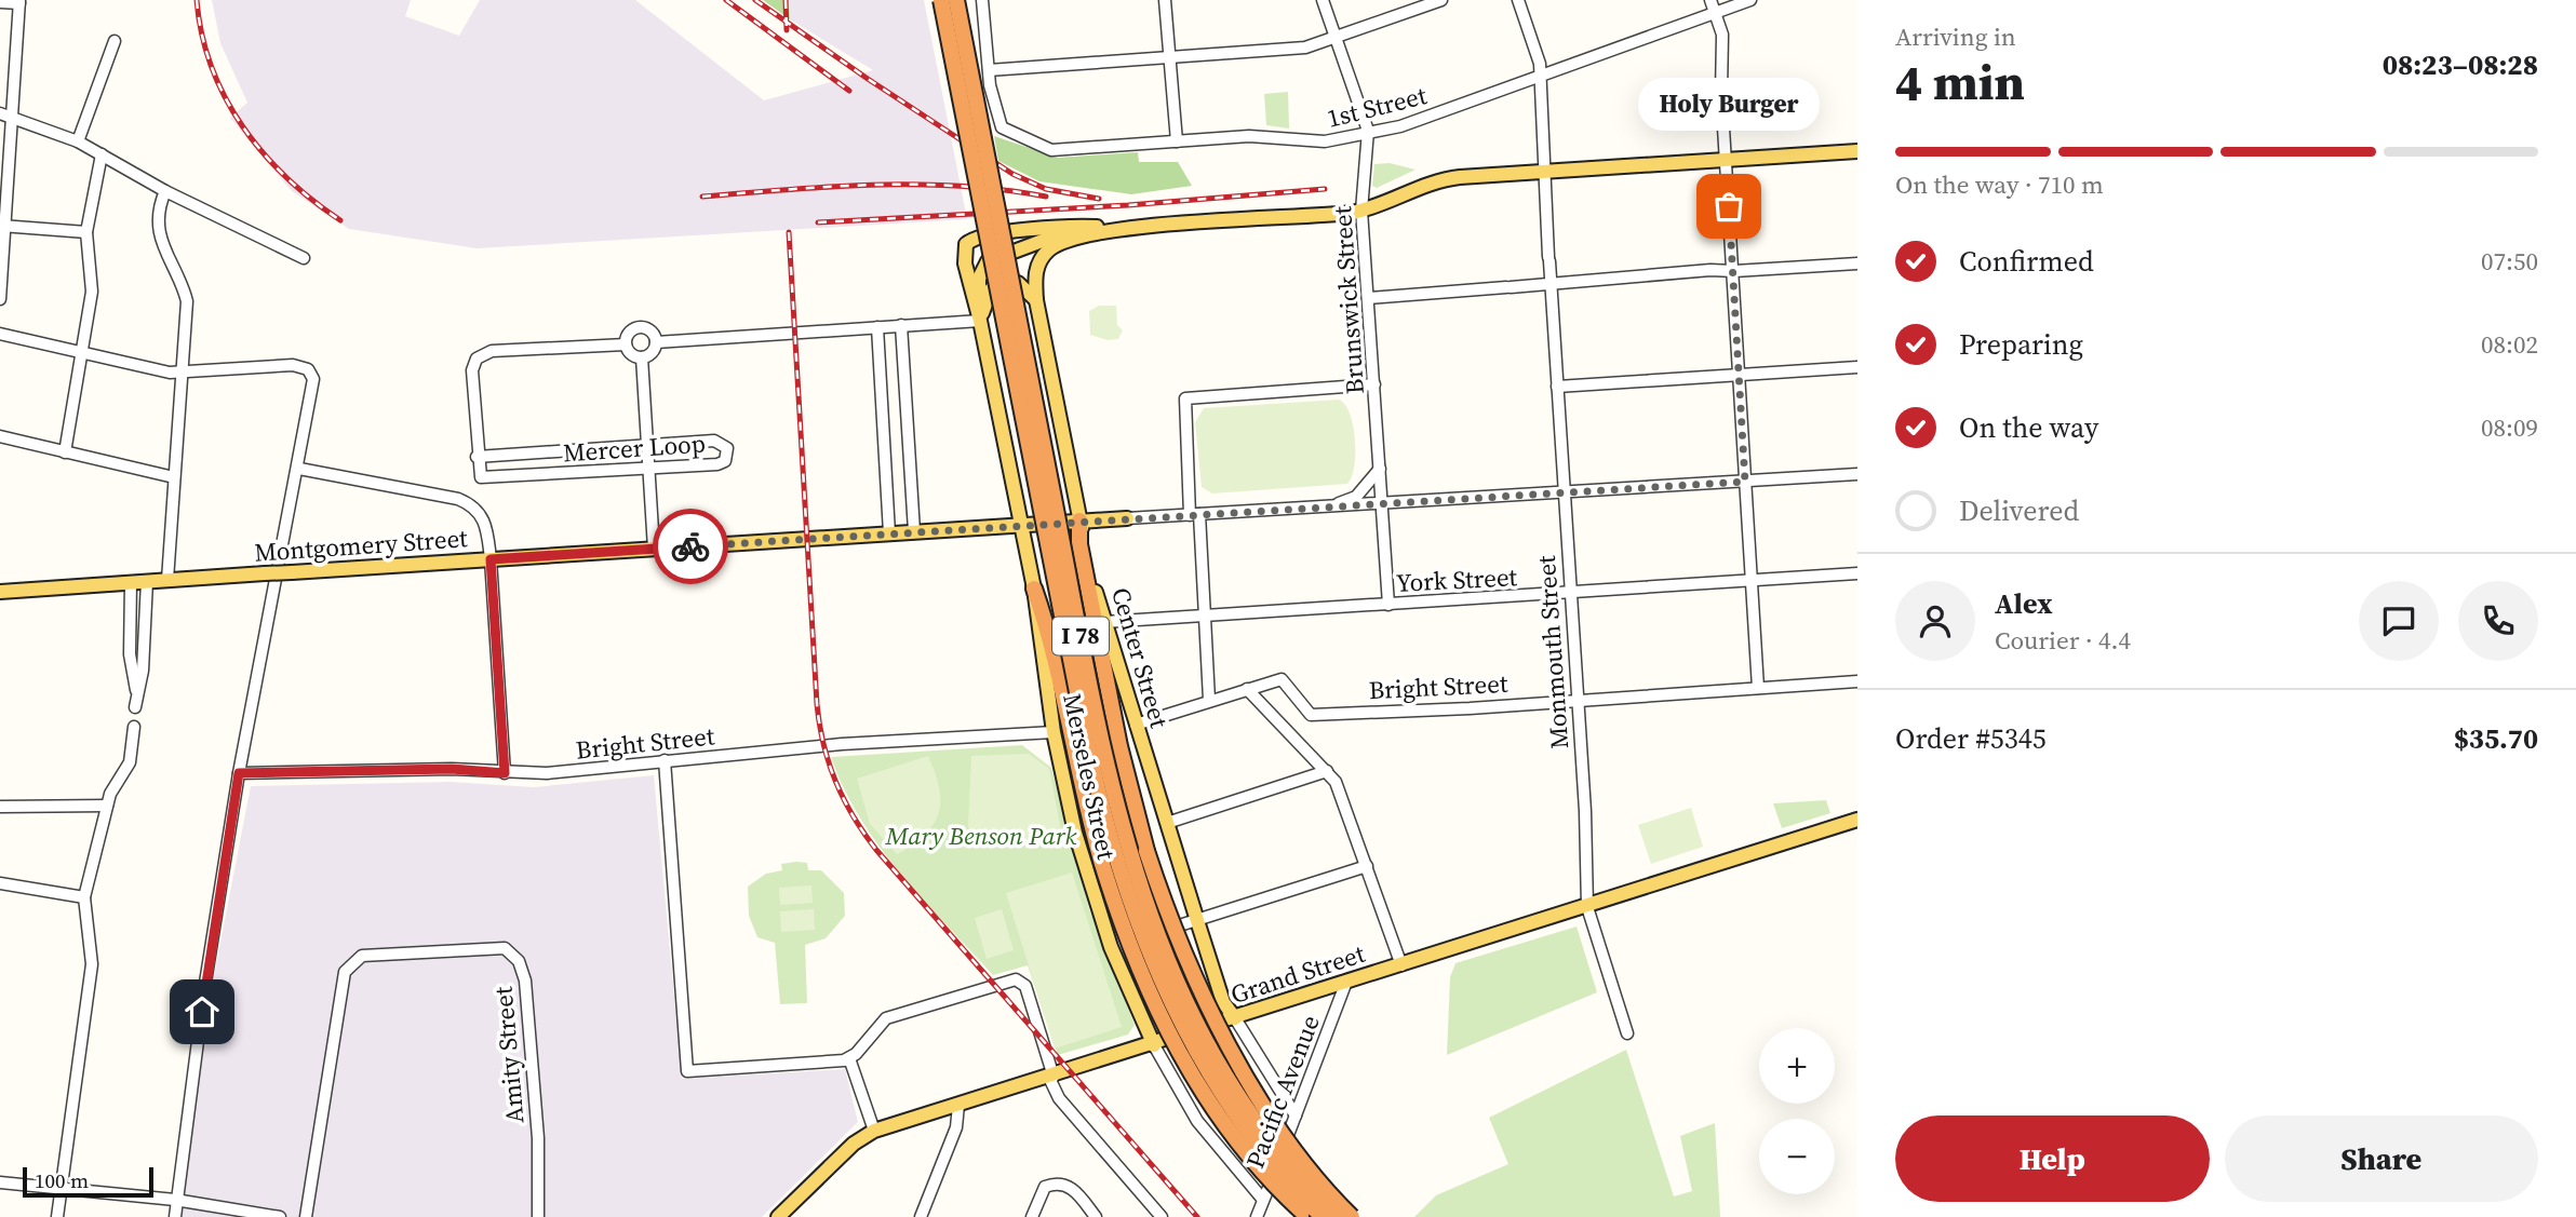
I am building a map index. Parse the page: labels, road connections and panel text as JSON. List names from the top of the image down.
{
  "streets": {
    "highway": ["I 78"],
    "main road": [
      "Montgomery Street",
      "Center Street",
      "Merseles Street",
      "Grand Street"
    ],
    "street": [
      "1st Street",
      "Brunswick Street",
      "Mercer Loop",
      "York Street",
      "Monmouth Street",
      "Bright Street",
      "Amity Street",
      "Pacific Avenue"
    ]
  },
  "crossings": [
    ["1st Street", "Brunswick Street"],
    ["1st Street", "Monmouth Street"],
    ["Brunswick Street", "Montgomery Street"],
    ["Brunswick Street", "York Street"],
    ["Montgomery Street", "Monmouth Street"],
    ["Montgomery Street", "Center Street"],
    ["Montgomery Street", "Merseles Street"],
    ["York Street", "Monmouth Street"],
    ["York Street", "Center Street"],
    ["Monmouth Street", "Bright Street"],
    ["Monmouth Street", "Grand Street"],
    ["Center Street", "Bright Street"],
    ["Center Street", "Grand Street"],
    ["Bright Street", "Merseles Street"],
    ["Merseles Street", "Grand Street"],
    ["Merseles Street", "Pacific Avenue"],
    ["Grand Street", "Pacific Avenue"]
  ],
  "parks": ["Mary Benson Park"],
  "places": ["Holy Burger"],
  "scale_bar": "100 m",
  "page": {
    "heading": ["4 min", "Arriving in", "08:23–08:28"],
    "panel": [
      "Alex",
      "Courier · 4.4",
      "Order #5345",
      "$35.70"
    ],
    "bubble": "Holy Burger",
    "bar": "On the way · 710 m",
    "list": [
      ["Confirmed", "07:50"],
      ["Preparing", "08:02"],
      ["On the way", "08:09"],
      "Delivered"
    ],
    "map_buttons": ["+", "−"],
    "buttons": ["Help", "Share"],
    "scale": "100 m"
  }
}
